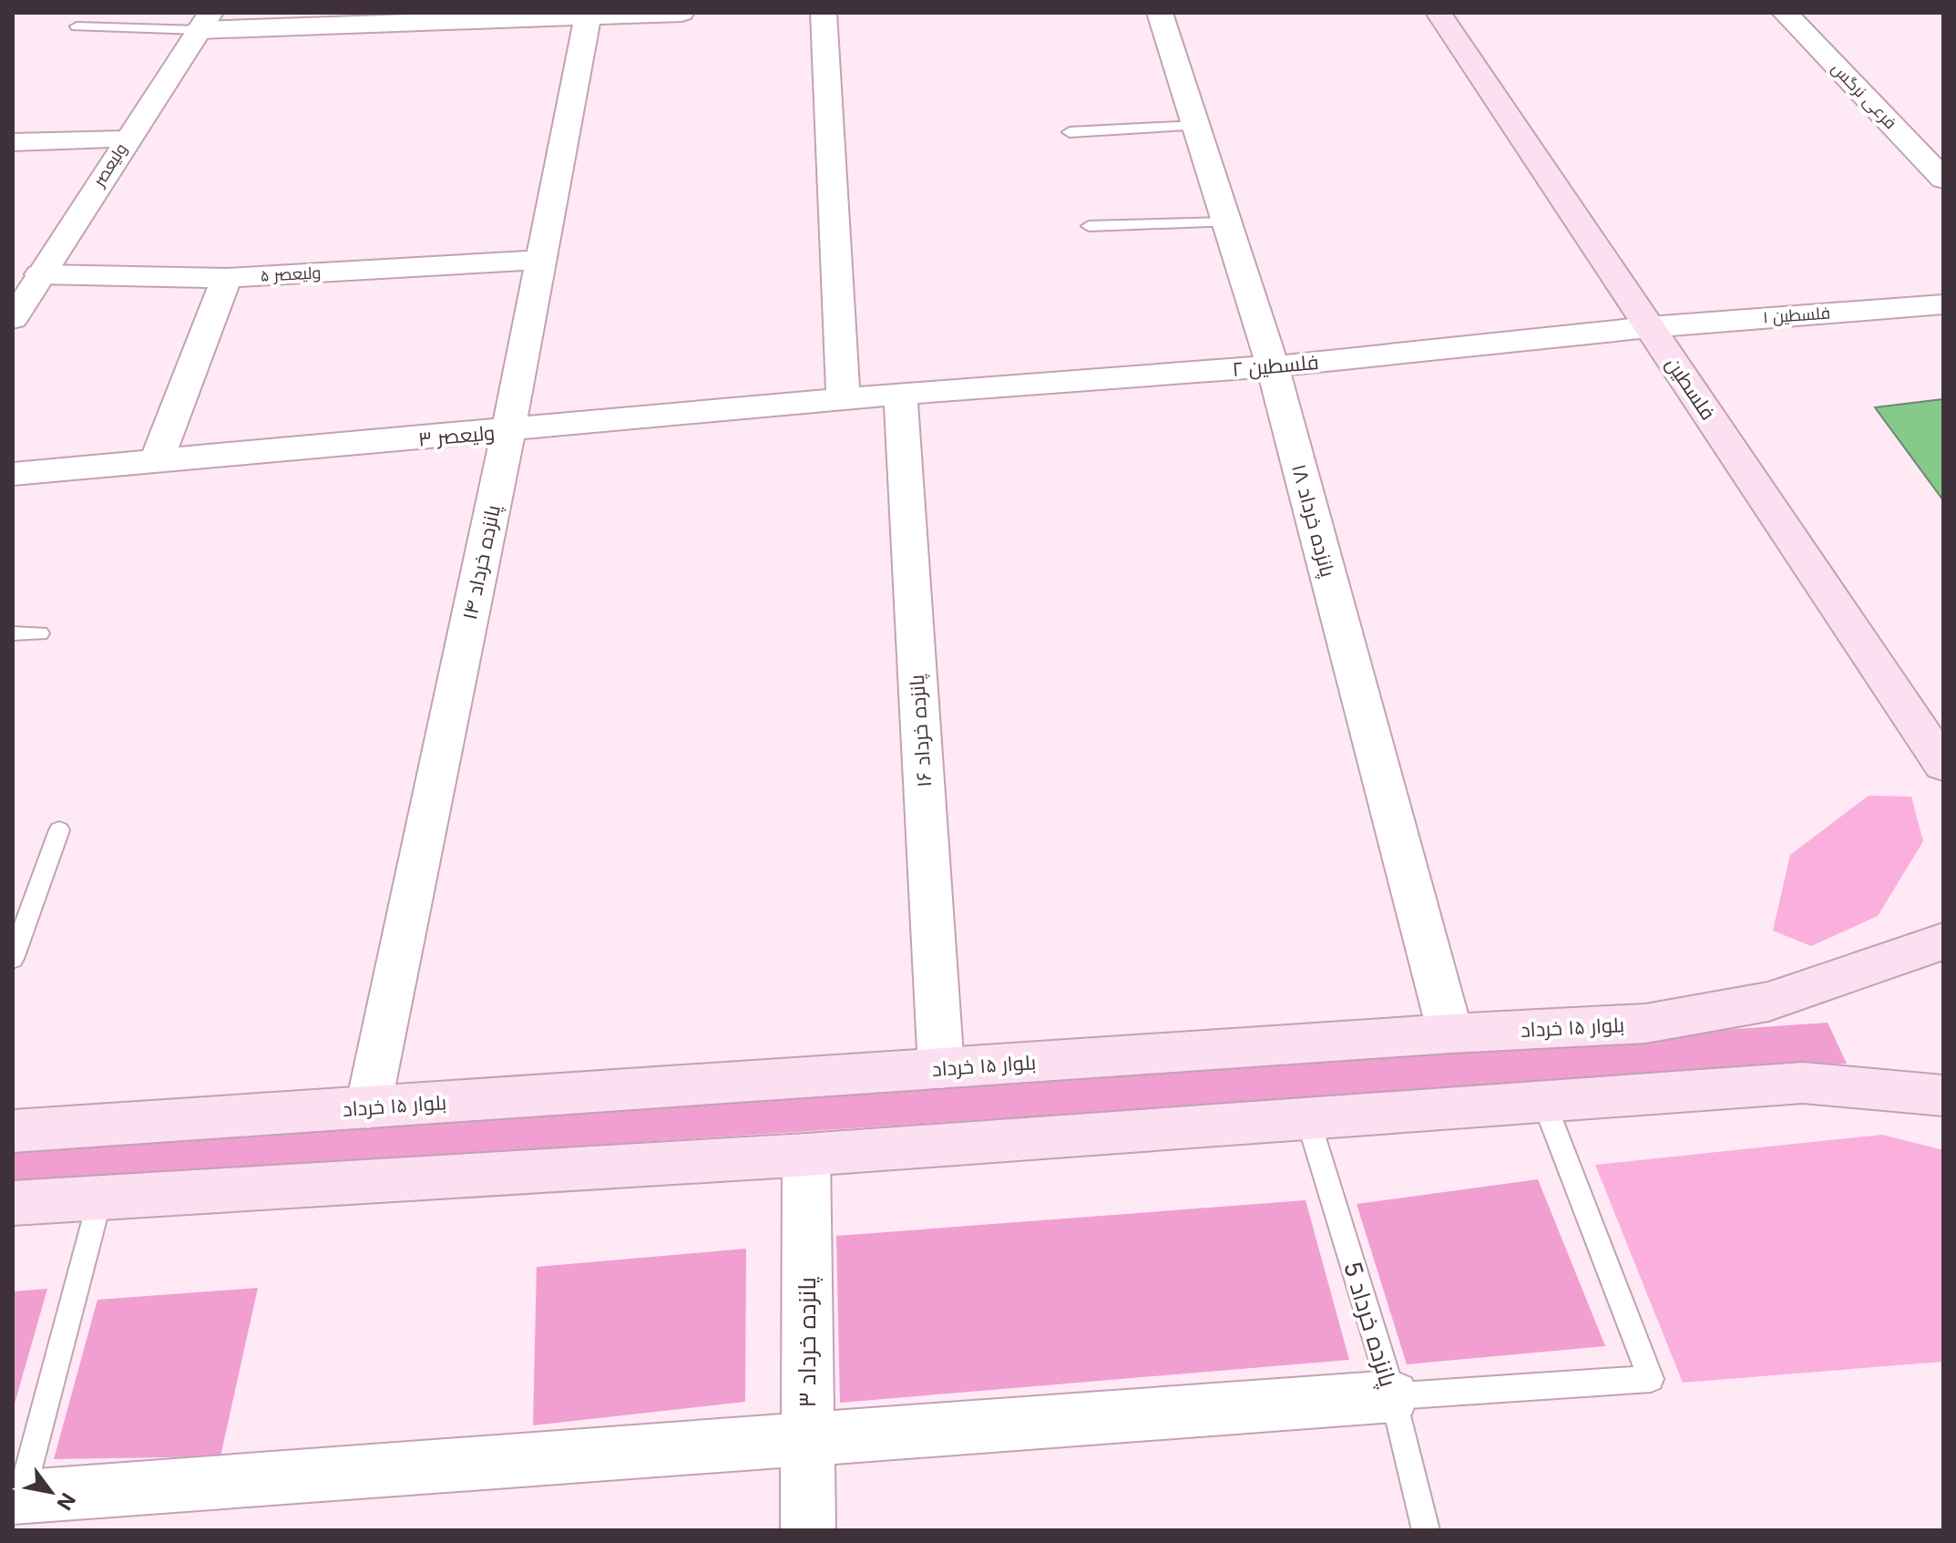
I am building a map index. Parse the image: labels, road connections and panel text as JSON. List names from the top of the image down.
{
  "streets": {
    "main road": ["فلسطین", "بلوار ۱۵ خرداد"],
    "street": [
      "فرعی نرگس",
      "ولیعصر",
      "ولیعصر ۵",
      "فلسطین ۱",
      "فلسطین ۲",
      "ولیعصر ۳",
      "پانزده خرداد ۱۸",
      "پانزده خرداد ۱۴",
      "پانزده خرداد ۱۶",
      "پانزده خرداد ۳"
    ],
    "lane": ["پانزده خرداد 5"]
  },
  "crossings": [
    ["ولیعصر", "ولیعصر ۵"],
    ["ولیعصر ۵", "پانزده خرداد ۱۴"],
    ["فلسطین ۱", "فلسطین ۲"],
    ["فلسطین ۱", "فلسطین"],
    ["فلسطین ۲", "فلسطین"],
    ["فلسطین ۲", "ولیعصر ۳"],
    ["فلسطین ۲", "پانزده خرداد ۱۸"],
    ["فلسطین ۲", "پانزده خرداد ۱۶"],
    ["ولیعصر ۳", "پانزده خرداد ۱۴"],
    ["ولیعصر ۳", "پانزده خرداد ۱۶"],
    ["پانزده خرداد ۱۸", "بلوار ۱۵ خرداد"],
    ["پانزده خرداد ۱۴", "بلوار ۱۵ خرداد"],
    ["پانزده خرداد ۱۶", "بلوار ۱۵ خرداد"]
  ],
  "north": "bottom right"
}
